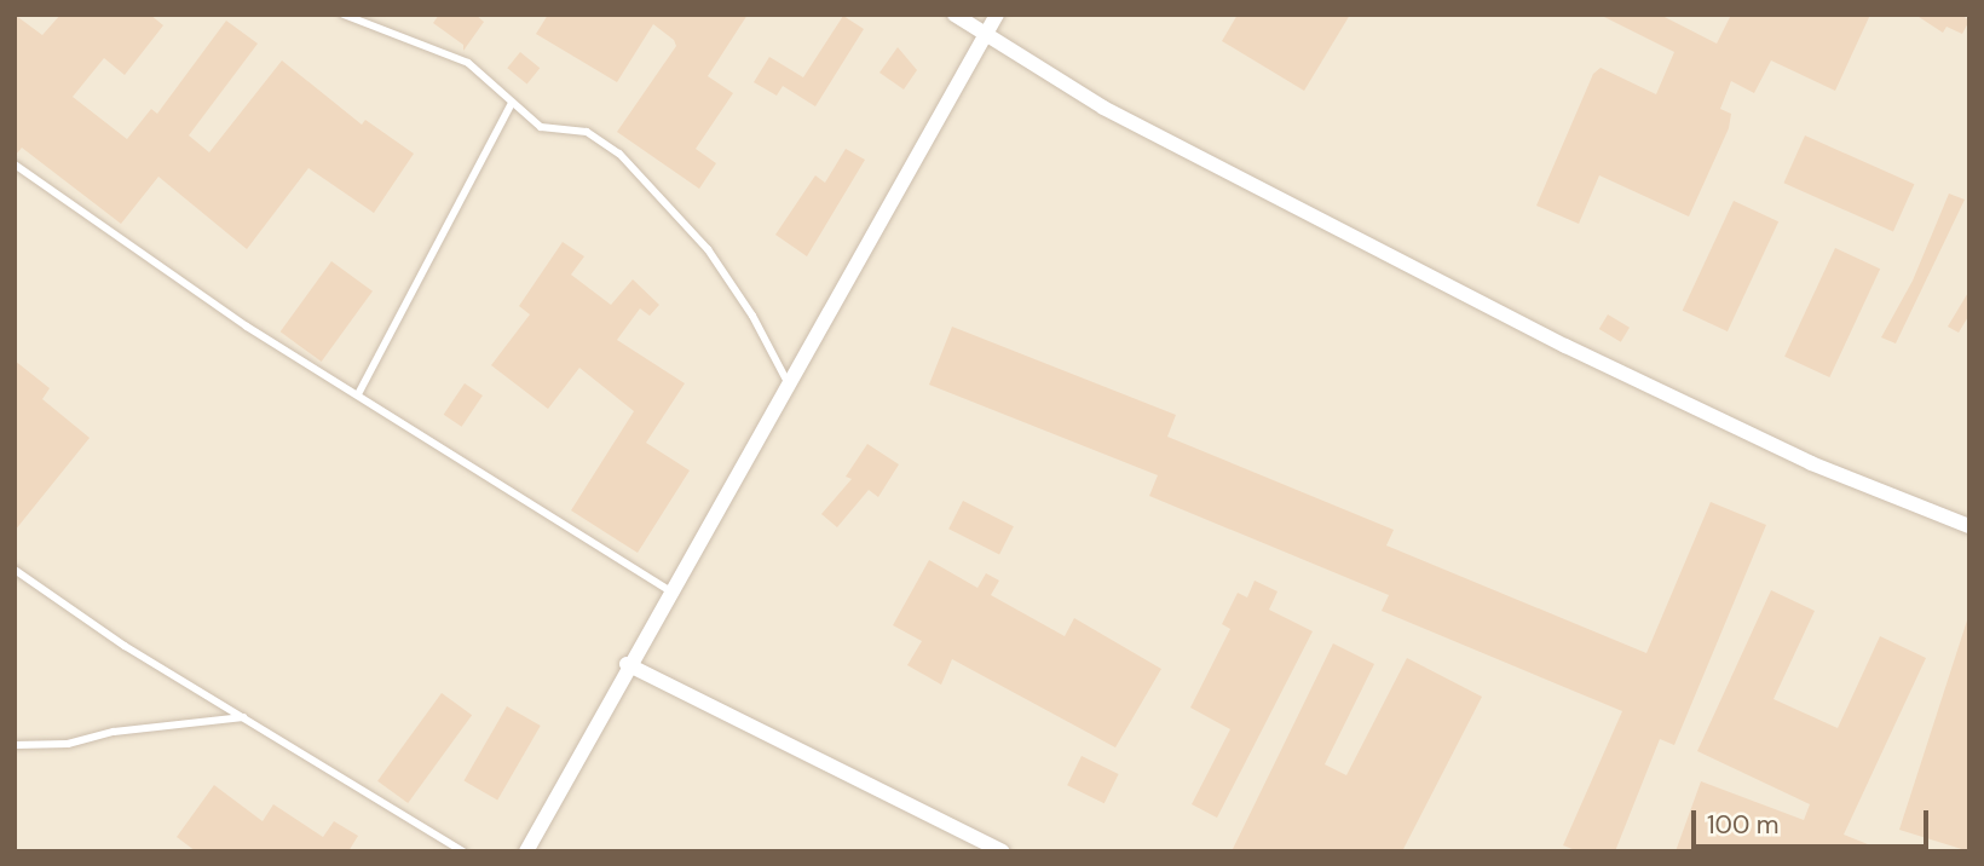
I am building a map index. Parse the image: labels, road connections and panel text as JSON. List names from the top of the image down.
{
  "scale_bar": "100 m"
}
